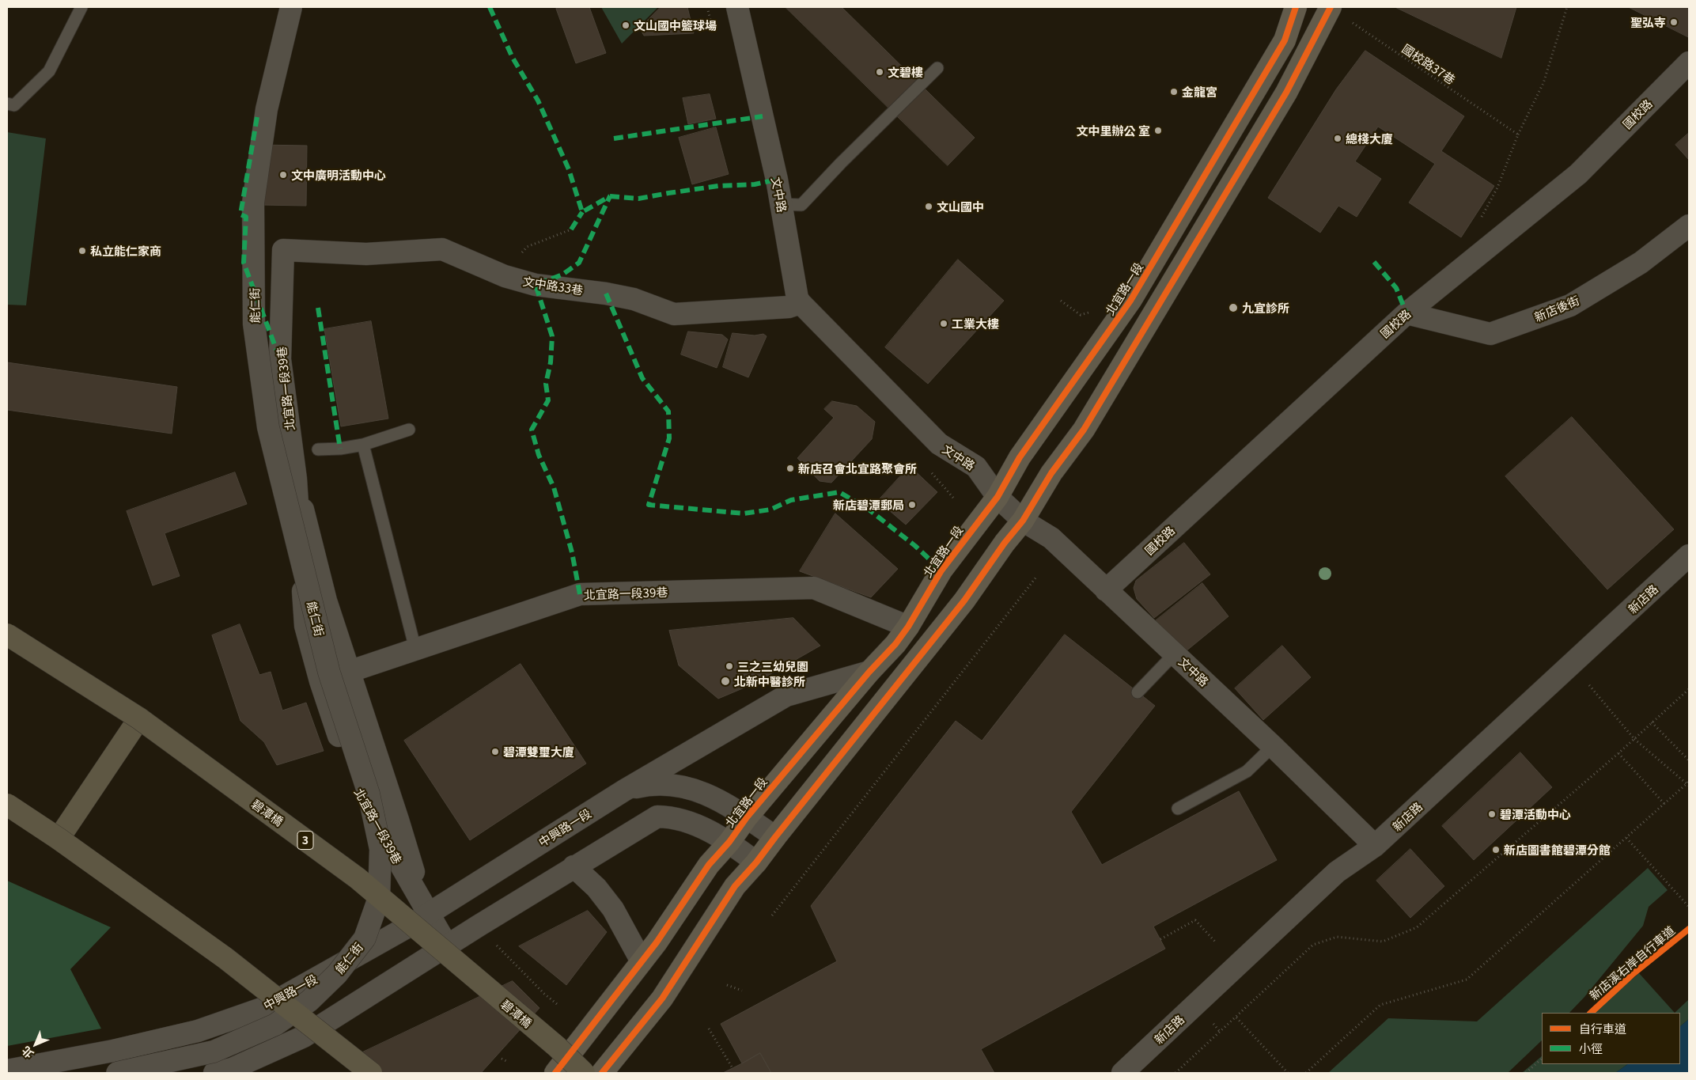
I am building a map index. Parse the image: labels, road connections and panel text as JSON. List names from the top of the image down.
{
  "streets": {
    "highway": ["碧潭橋", "3"],
    "main road": ["北宜路一段"],
    "street": [
      "國校路",
      "文中路",
      "文中路33巷",
      "能仁街",
      "新店後街",
      "北宜路一段39巷",
      "新店路",
      "中興路一段"
    ],
    "path": ["國校路37巷"],
    "cycle path": ["新店溪右岸自行車道"]
  },
  "crossings": [
    ["國校路", "文中路"],
    ["國校路", "新店後街"],
    ["文中路", "文中路33巷"],
    ["文中路", "北宜路一段"],
    ["文中路", "新店路"],
    ["文中路33巷", "北宜路一段39巷"],
    ["北宜路一段", "北宜路一段39巷"],
    ["北宜路一段", "中興路一段"],
    ["北宜路一段39巷", "中興路一段"]
  ],
  "places": [
    "聖弘寺",
    "文山國中籃球場",
    "文碧樓",
    "金龍宮",
    "文中里辦公 室",
    "總棧大廈",
    "文中廣明活動中心",
    "文山國中",
    "私立能仁家商",
    "九宜診所",
    "工業大樓",
    "新店召會北宜路聚會所",
    "新店碧潭郵局",
    "三之三幼兒園",
    "北新中醫診所",
    "碧潭雙璽大廈",
    "碧潭活動中心",
    "新店圖書館碧潭分館"
  ],
  "legend": ["自行車道", "小徑"],
  "north": "bottom left"
}
